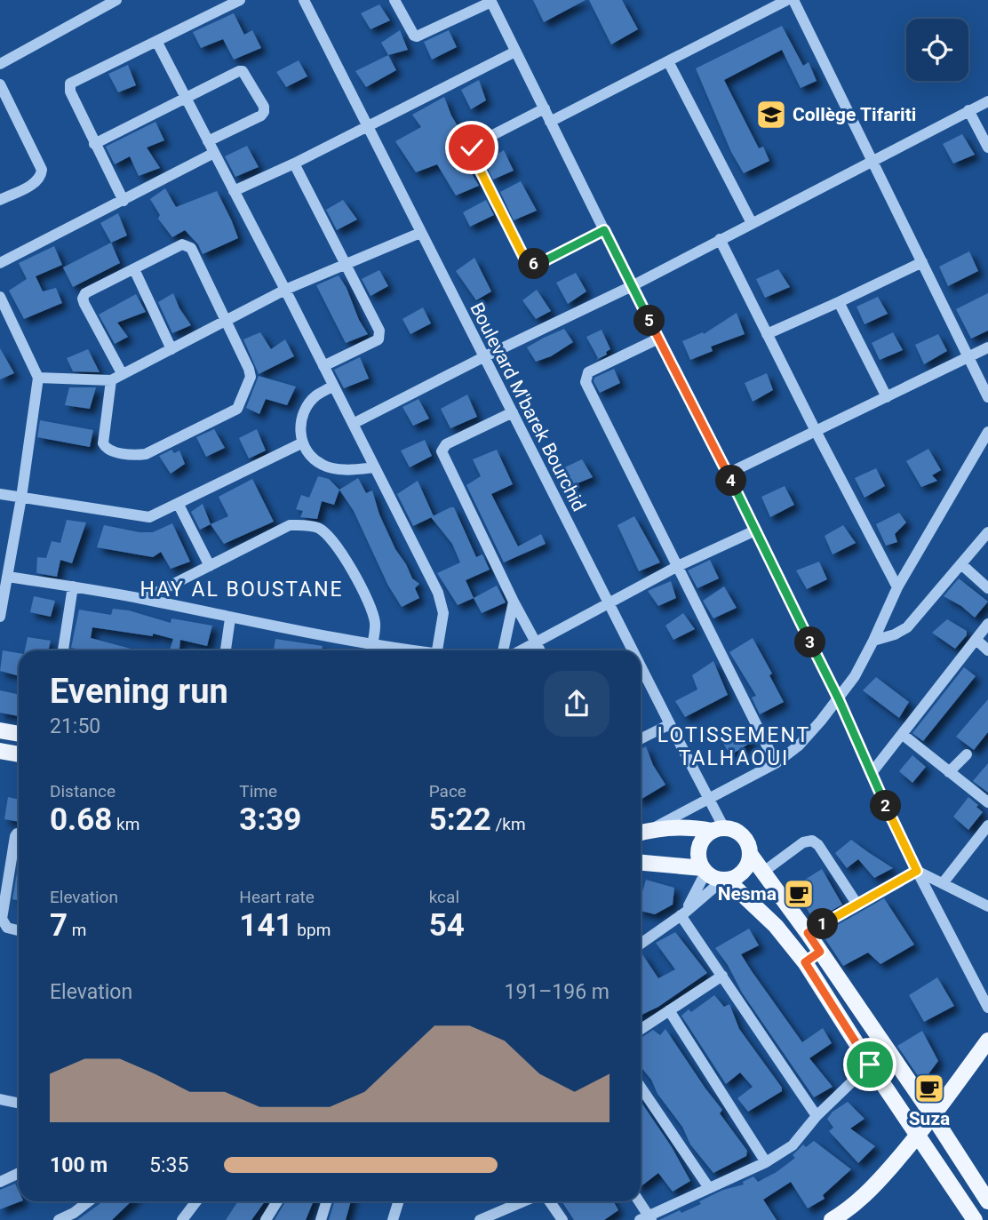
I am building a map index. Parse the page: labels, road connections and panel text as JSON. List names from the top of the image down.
{
  "streets": {
    "street": ["Boulevard M'barek Bourchid"]
  },
  "districts": ["HAY AL BOUSTANE", "LOTISSEMENT TALHAOUI"],
  "places": {
    "school or university": ["Collège Tifariti"],
    "cafe": ["Nesma", "Suza"]
  },
  "page": {
    "pins": [
      "6",
      "5",
      "4",
      "3",
      "2",
      "1"
    ],
    "heading": ["Evening run", "21:50"],
    "stats": [
      ["Distance", "0.68 km"],
      ["Time", "3:39"],
      ["Pace", "5:22 /km"],
      ["Elevation", "7 m"],
      ["Heart rate", "141 bpm"],
      ["kcal", "54"]
    ],
    "chart": ["Elevation", "191–196 m"],
    "list": [
      {
        "name": "100 m",
        "note": "5:35"
      }
    ]
  }
}
